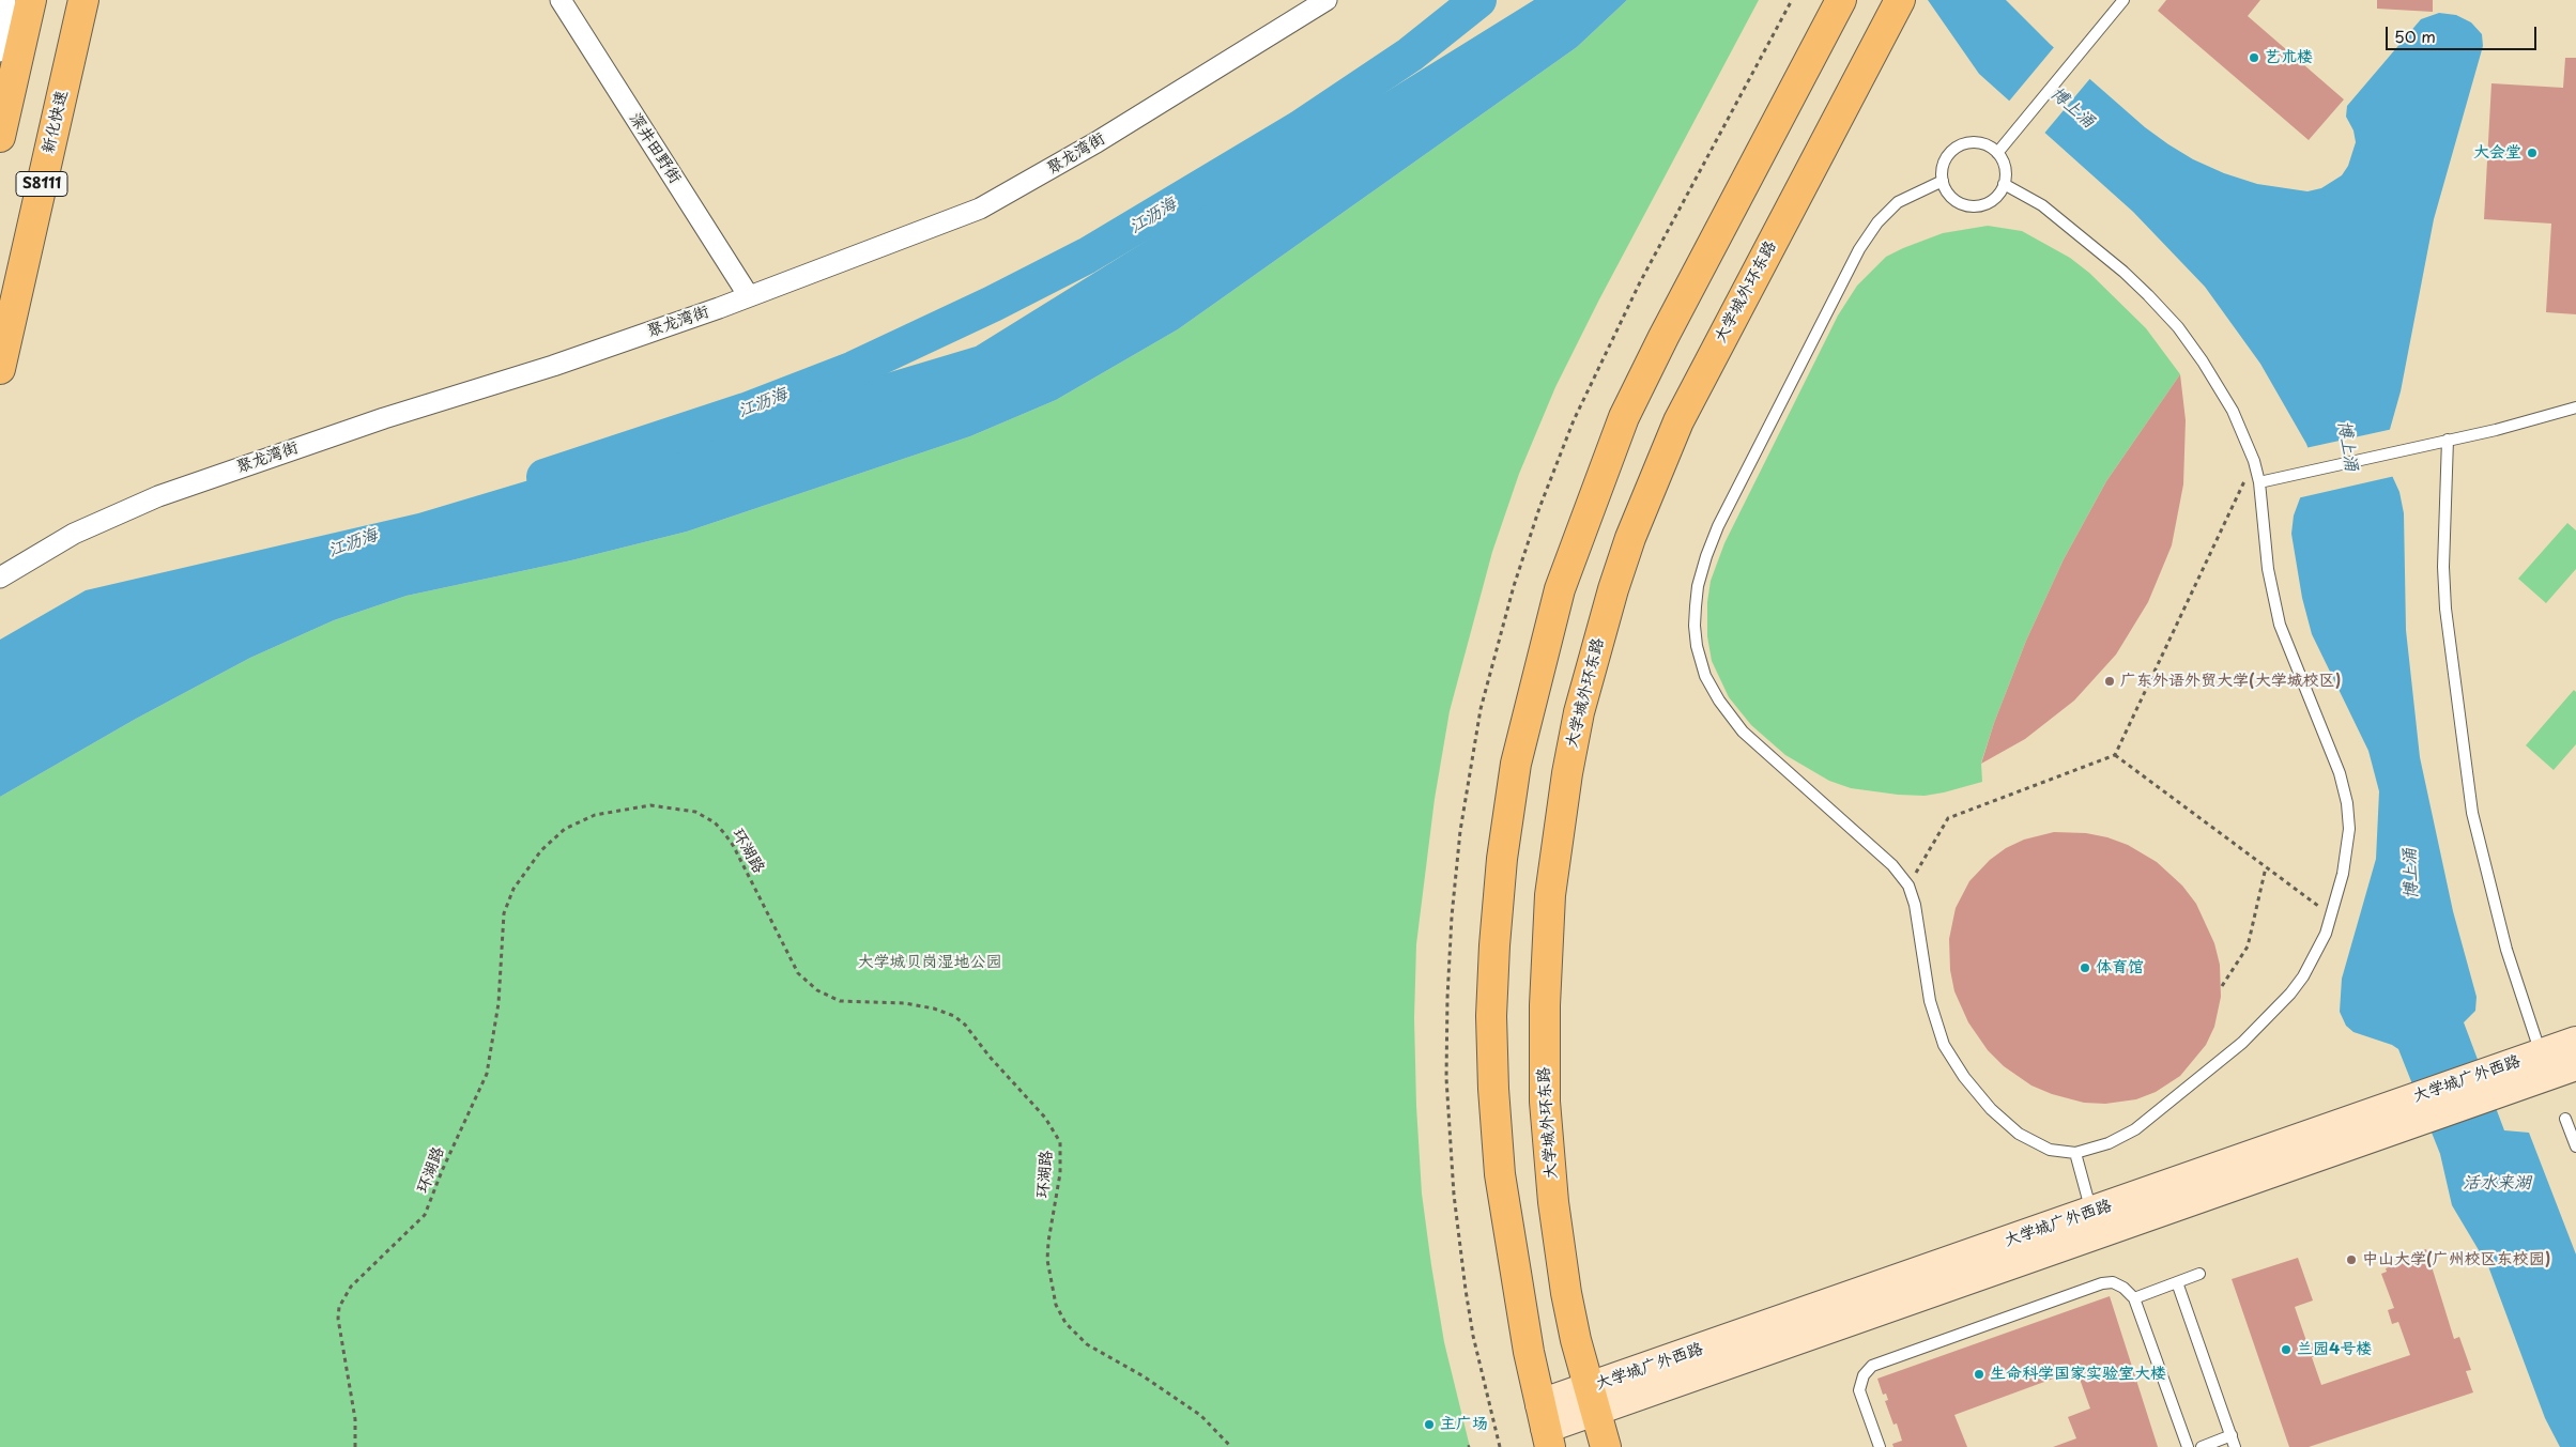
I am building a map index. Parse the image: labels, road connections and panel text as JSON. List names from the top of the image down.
{
  "streets": {
    "main road": [
      "新化快速",
      "S8111",
      "大学城外环东路",
      "大学城广外西路"
    ],
    "street": ["深井田野街", "聚龙湾街"],
    "path": ["环湖路"]
  },
  "crossings": [
    ["深井田野街", "聚龙湾街"],
    ["大学城外环东路", "大学城广外西路"]
  ],
  "water": ["博上涌", "江沥海", "活水来湖"],
  "parks": ["大学城贝岗湿地公园"],
  "places": [
    "艺术楼",
    "大会堂",
    "广东外语外贸大学(大学城校区)",
    "体育馆",
    "中山大学(广州校区东校园)",
    "兰园4号楼",
    "生命科学国家实验室大楼",
    "主广场"
  ],
  "scale_bar": "50 m"
}
